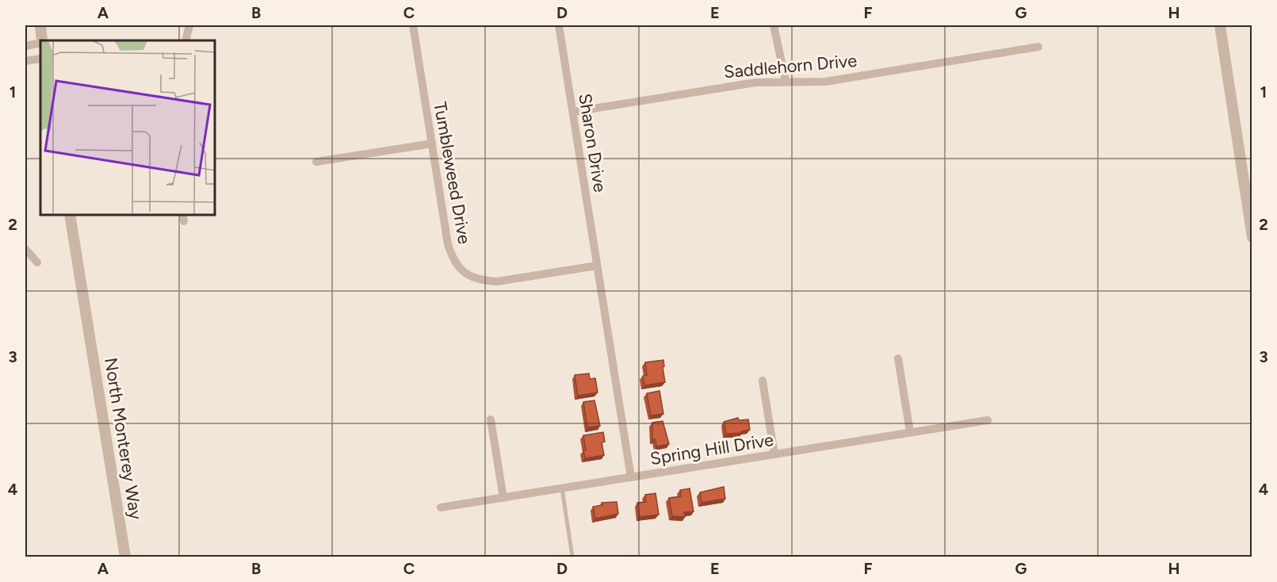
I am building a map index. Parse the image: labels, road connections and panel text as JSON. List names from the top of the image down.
{
  "streets": {
    "street": [
      "Saddlehorn Drive",
      "Sharon Drive",
      "Tumbleweed Drive",
      "North Monterey Way",
      "Spring Hill Drive"
    ]
  },
  "crossings": [
    ["Saddlehorn Drive", "Sharon Drive"],
    ["Sharon Drive", "Tumbleweed Drive"],
    ["Sharon Drive", "Spring Hill Drive"]
  ],
  "grid": {
    "columns": [
      "A",
      "B",
      "C",
      "D",
      "E",
      "F",
      "G",
      "H"
    ],
    "rows": [
      "1",
      "2",
      "3",
      "4"
    ]
  }
}
